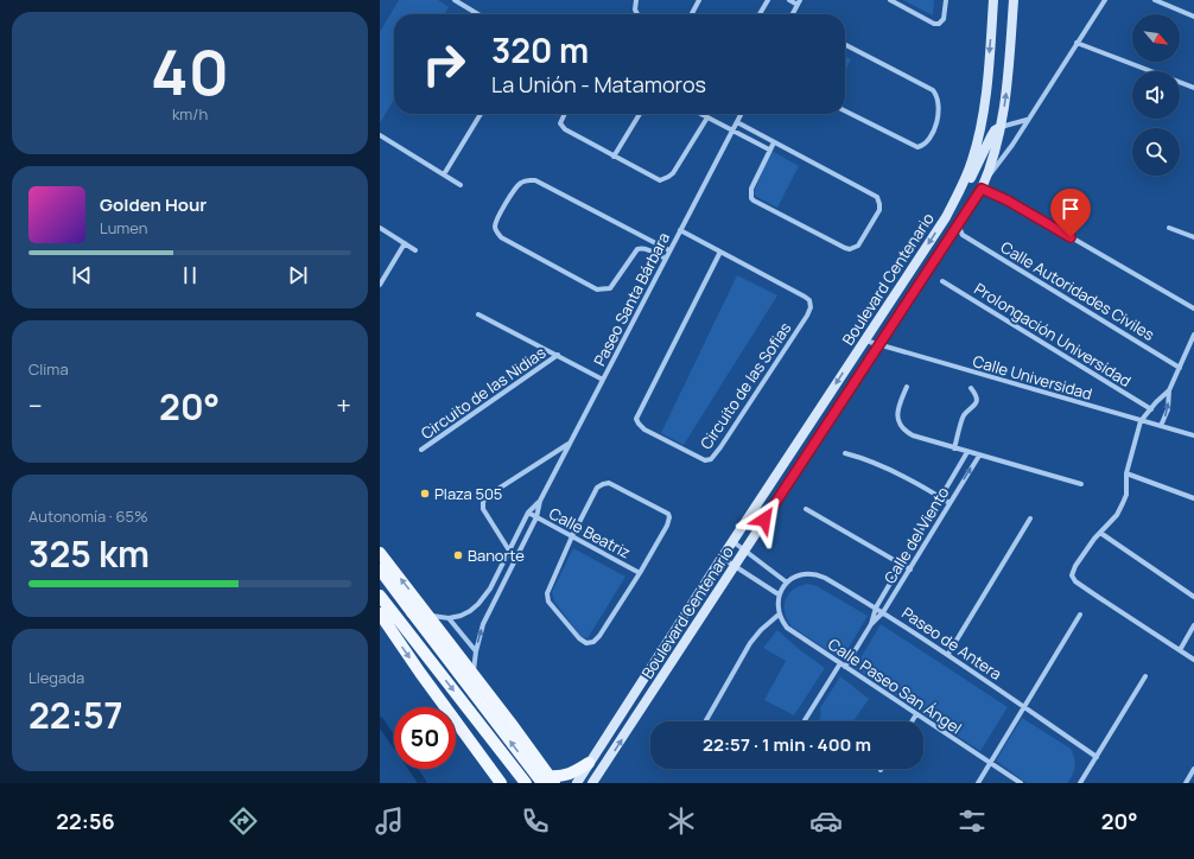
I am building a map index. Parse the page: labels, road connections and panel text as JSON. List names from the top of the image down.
{
  "streets": {
    "main road": ["Boulevard Centenario"],
    "street": [
      "Calle Autoridades Civiles",
      "Paseo Santa Bárbara",
      "Prolongación Universidad",
      "Calle Universidad",
      "Circuito de las Sofias",
      "Circuito de las Nidias",
      "Calle Beatriz",
      "Calle del Viento",
      "Paseo de Antera",
      "Calle Paseo San Ángel"
    ]
  },
  "crossings": [
    ["Boulevard Centenario", "Calle Universidad"],
    ["Paseo Santa Bárbara", "Circuito de las Sofias"],
    ["Paseo Santa Bárbara", "Circuito de las Nidias"],
    ["Paseo Santa Bárbara", "Calle Beatriz"],
    ["Calle del Viento", "Paseo de Antera"],
    ["Calle del Viento", "Calle Paseo San Ángel"]
  ],
  "places": ["Plaza 505", "Banorte"],
  "north": "bottom right",
  "page": {
    "tile": [
      ["40", "km/h"],
      "Clima",
      ["Autonomía · 65%", "325 km"],
      ["Llegada", "22:57"]
    ],
    "turn": ["320 m", "La Unión - Matamoros"],
    "song": ["Golden Hour", "Lumen"],
    "heat": ["−", "20°", "+"],
    "limit": "50",
    "trip": "22:57 · 1 min · 400 m",
    "tabs": ["22:56", "20°"]
  }
}
